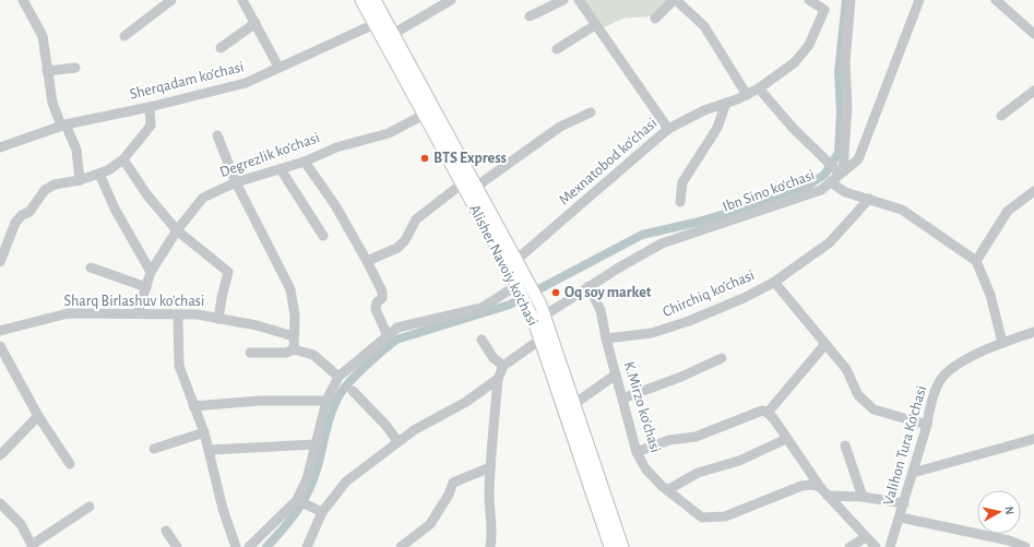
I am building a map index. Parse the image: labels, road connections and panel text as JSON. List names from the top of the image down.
{
  "streets": {
    "main road": ["Alisher Navoiy ko'chasi"],
    "street": [
      "Sherqadam ko'chasi",
      "Degrezlik ko'chasi",
      "Mexnatobod ko'chasi",
      "Ibn Sino ko‘chasi",
      "Chirchiq ko’chasi",
      "Sharq Birlashuv ko'chasi",
      "K.Mirzo ko'chasi",
      "Valihon Tura Ko'chasi"
    ]
  },
  "crossings": [
    ["Sherqadam ko'chasi", "Alisher Navoiy ko'chasi"],
    ["Degrezlik ko'chasi", "Alisher Navoiy ko'chasi"],
    ["Degrezlik ko'chasi", "Sharq Birlashuv ko'chasi"],
    ["Mexnatobod ko'chasi", "Alisher Navoiy ko'chasi"],
    ["Ibn Sino ko‘chasi", "Alisher Navoiy ko'chasi"],
    ["Ibn Sino ko‘chasi", "K.Mirzo ko'chasi"],
    ["Chirchiq ko’chasi", "K.Mirzo ko'chasi"]
  ],
  "places": ["BTS Express", "Oq soy market"],
  "north": "right"
}
